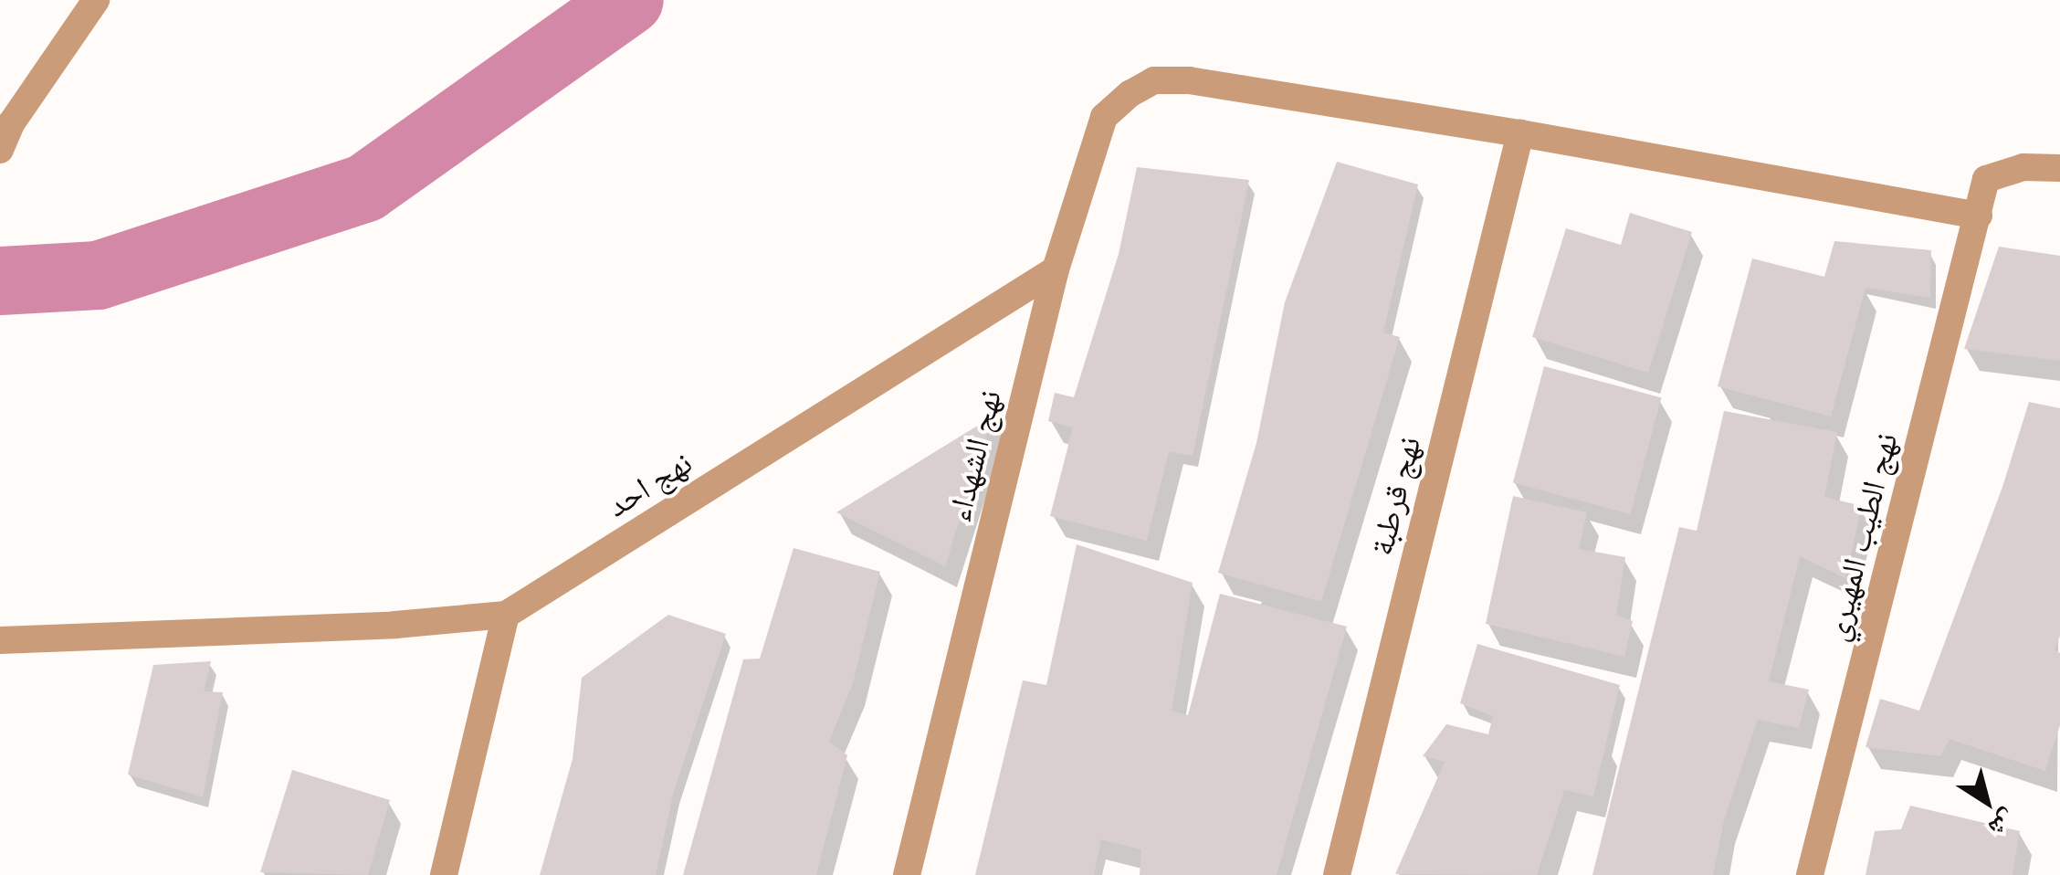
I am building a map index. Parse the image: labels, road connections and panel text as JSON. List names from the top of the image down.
{
  "streets": {
    "street": [
      "نهج الشهداء",
      "نهج احد",
      "نهج قرطبة",
      "نهج الطيب المهيري"
    ]
  },
  "crossings": [
    ["نهج الشهداء", "نهج احد"],
    ["نهج الشهداء", "نهج قرطبة"]
  ],
  "north": "bottom right"
}
